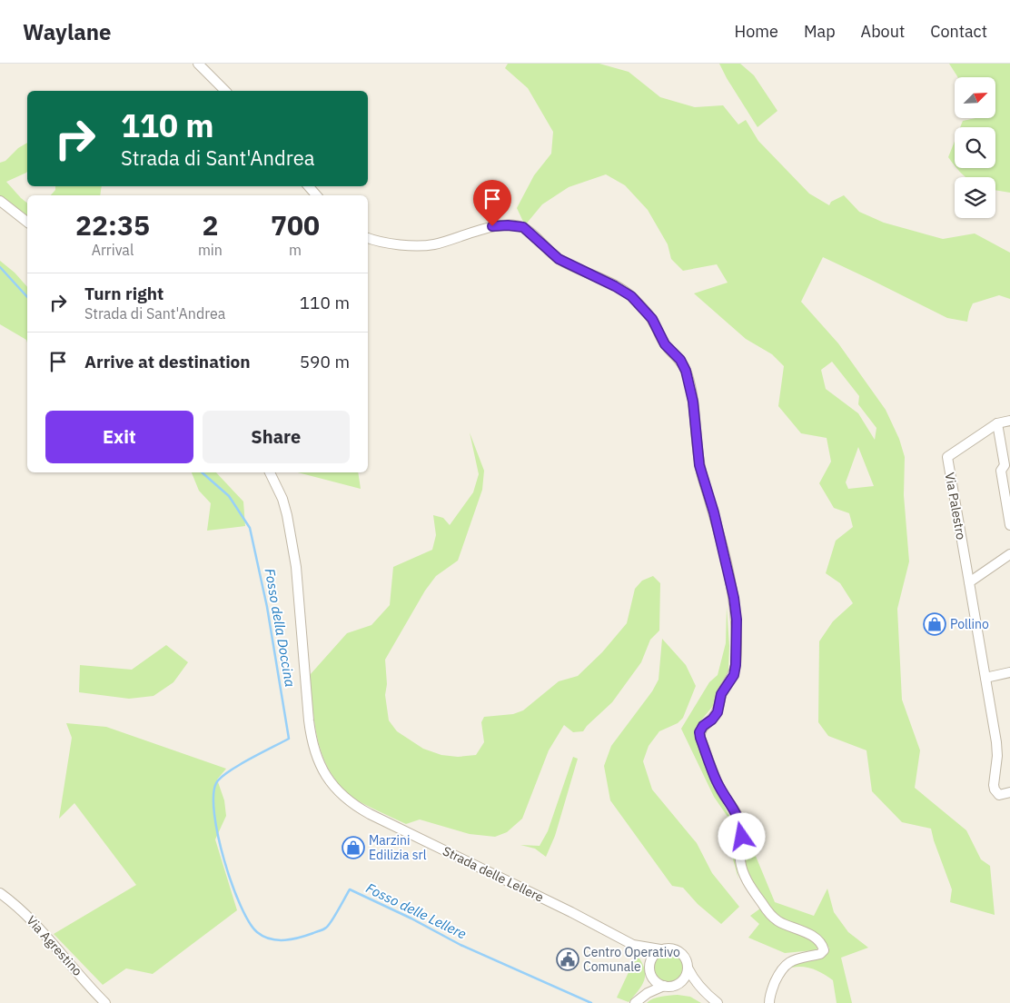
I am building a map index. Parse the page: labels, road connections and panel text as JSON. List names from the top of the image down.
{
  "streets": {
    "street": ["Via Palestro", "Strada delle Lellere", "Via Agrestino"]
  },
  "water": ["Fosso della Doccina", "Fosso delle Lellere"],
  "places": {
    "shop": ["Pollino", "Marzini Edilizia srl"],
    "public building": ["Centro Operativo Comunale"]
  },
  "north": "top right",
  "page": {
    "header": "Waylane",
    "nav": [
      "Home",
      "Map",
      "About",
      "Contact"
    ],
    "turn": ["110 m", "Strada di Sant'Andrea"],
    "eta": [
      "22:35",
      "Arrival",
      "2",
      "min",
      "700",
      "m"
    ],
    "list": [
      {
        "name": "Turn right",
        "note": "Strada di Sant'Andrea",
        "value": "110 m"
      },
      {
        "name": "Arrive at destination",
        "value": "590 m"
      }
    ],
    "buttons": ["Exit", "Share"]
  }
}
